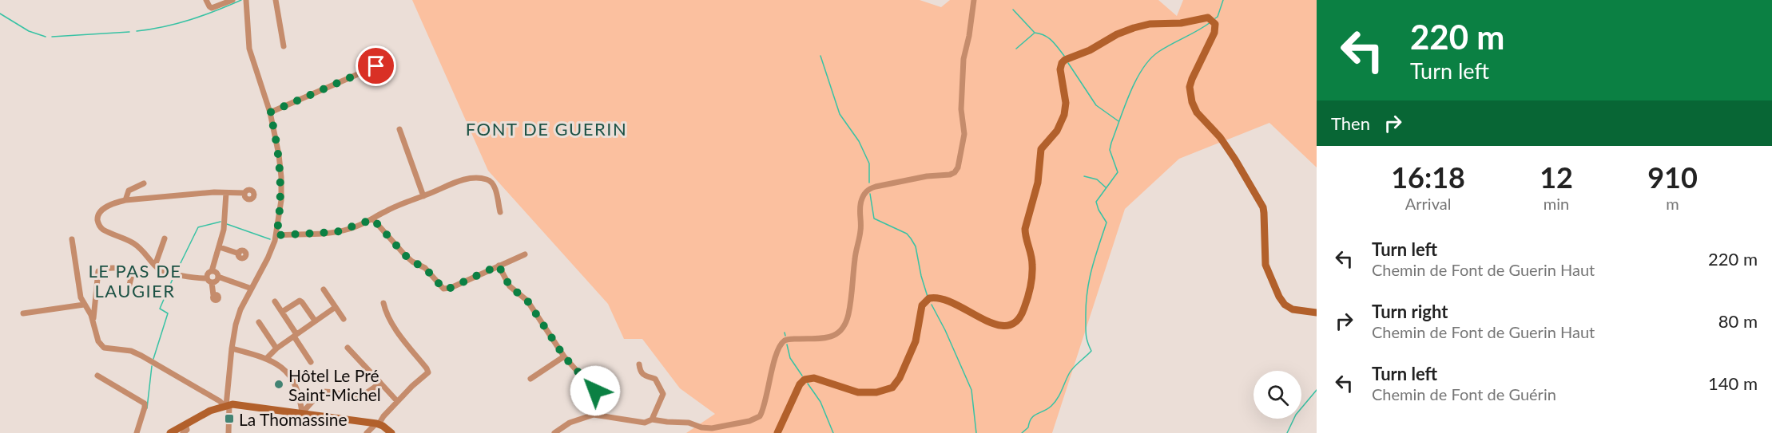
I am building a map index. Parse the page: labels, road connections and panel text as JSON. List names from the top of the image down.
{
  "districts": ["FONT DE GUERIN", "LE PAS DE LAUGIER"],
  "places": {
    "other": ["Hôtel Le Pré Saint-Michel"],
    "transit": ["La Thomassine"]
  },
  "page": {
    "turn": ["220 m", "Turn left"],
    "then": "Then",
    "eta": [
      "16:18",
      "Arrival",
      "12",
      "min",
      "910",
      "m"
    ],
    "list": [
      {
        "name": "Turn left",
        "note": "Chemin de Font de Guerin Haut",
        "value": "220 m"
      },
      {
        "name": "Turn right",
        "note": "Chemin de Font de Guerin Haut",
        "value": "80 m"
      },
      {
        "name": "Turn left",
        "note": "Chemin de Font de Guérin",
        "value": "140 m"
      }
    ]
  }
}
